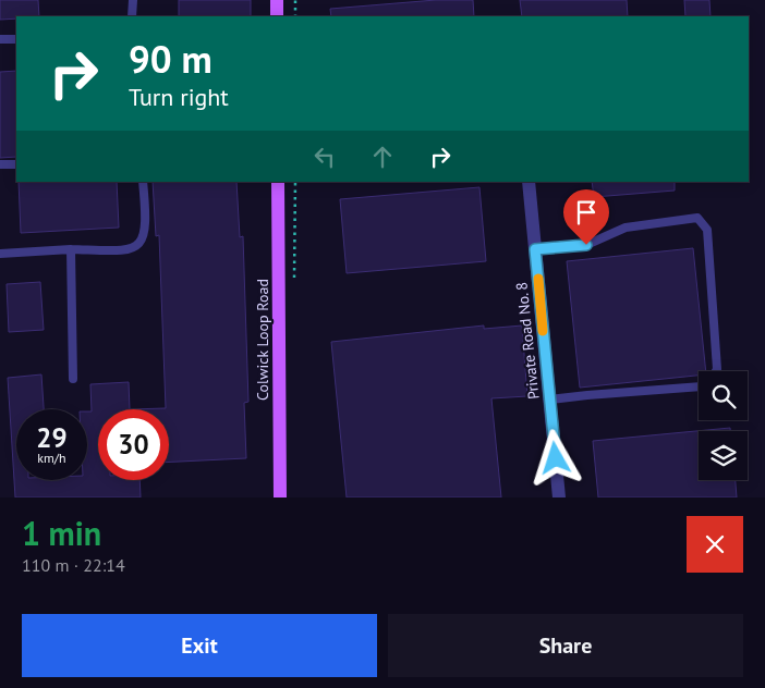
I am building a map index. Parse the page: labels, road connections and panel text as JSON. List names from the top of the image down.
{
  "streets": {
    "main road": ["Colwick Loop Road"],
    "street": ["Private Road No. 8"]
  },
  "page": {
    "turn": ["90 m", "Turn right"],
    "speed": "29 km/h",
    "limit": "30",
    "heading": ["1 min", "110 m · 22:14"],
    "buttons": ["Exit", "Share"]
  }
}
